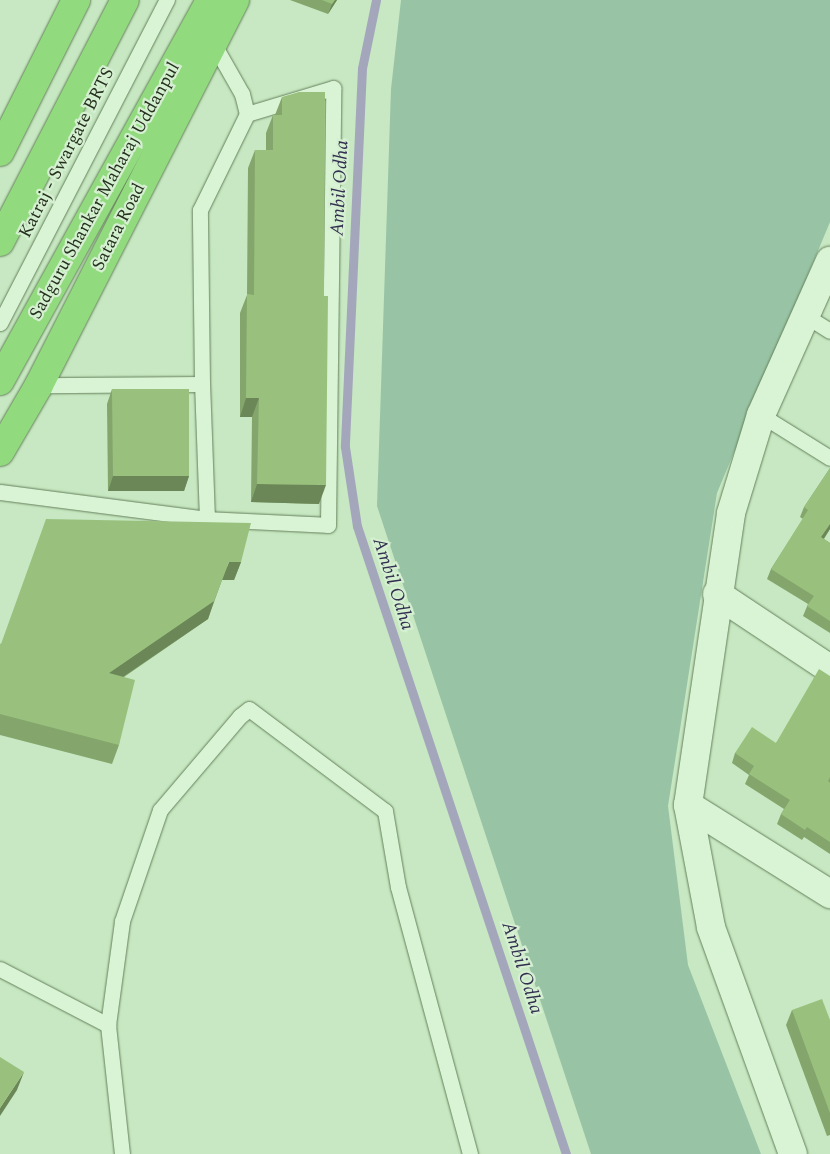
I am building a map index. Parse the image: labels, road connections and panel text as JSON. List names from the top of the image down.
{
  "streets": {
    "highway": ["Sadguru Shankar Maharaj Uddanpul", "Satara Road"],
    "lane": ["Katraj - Swargate BRTS"]
  },
  "water": ["Ambil Odha"]
}
